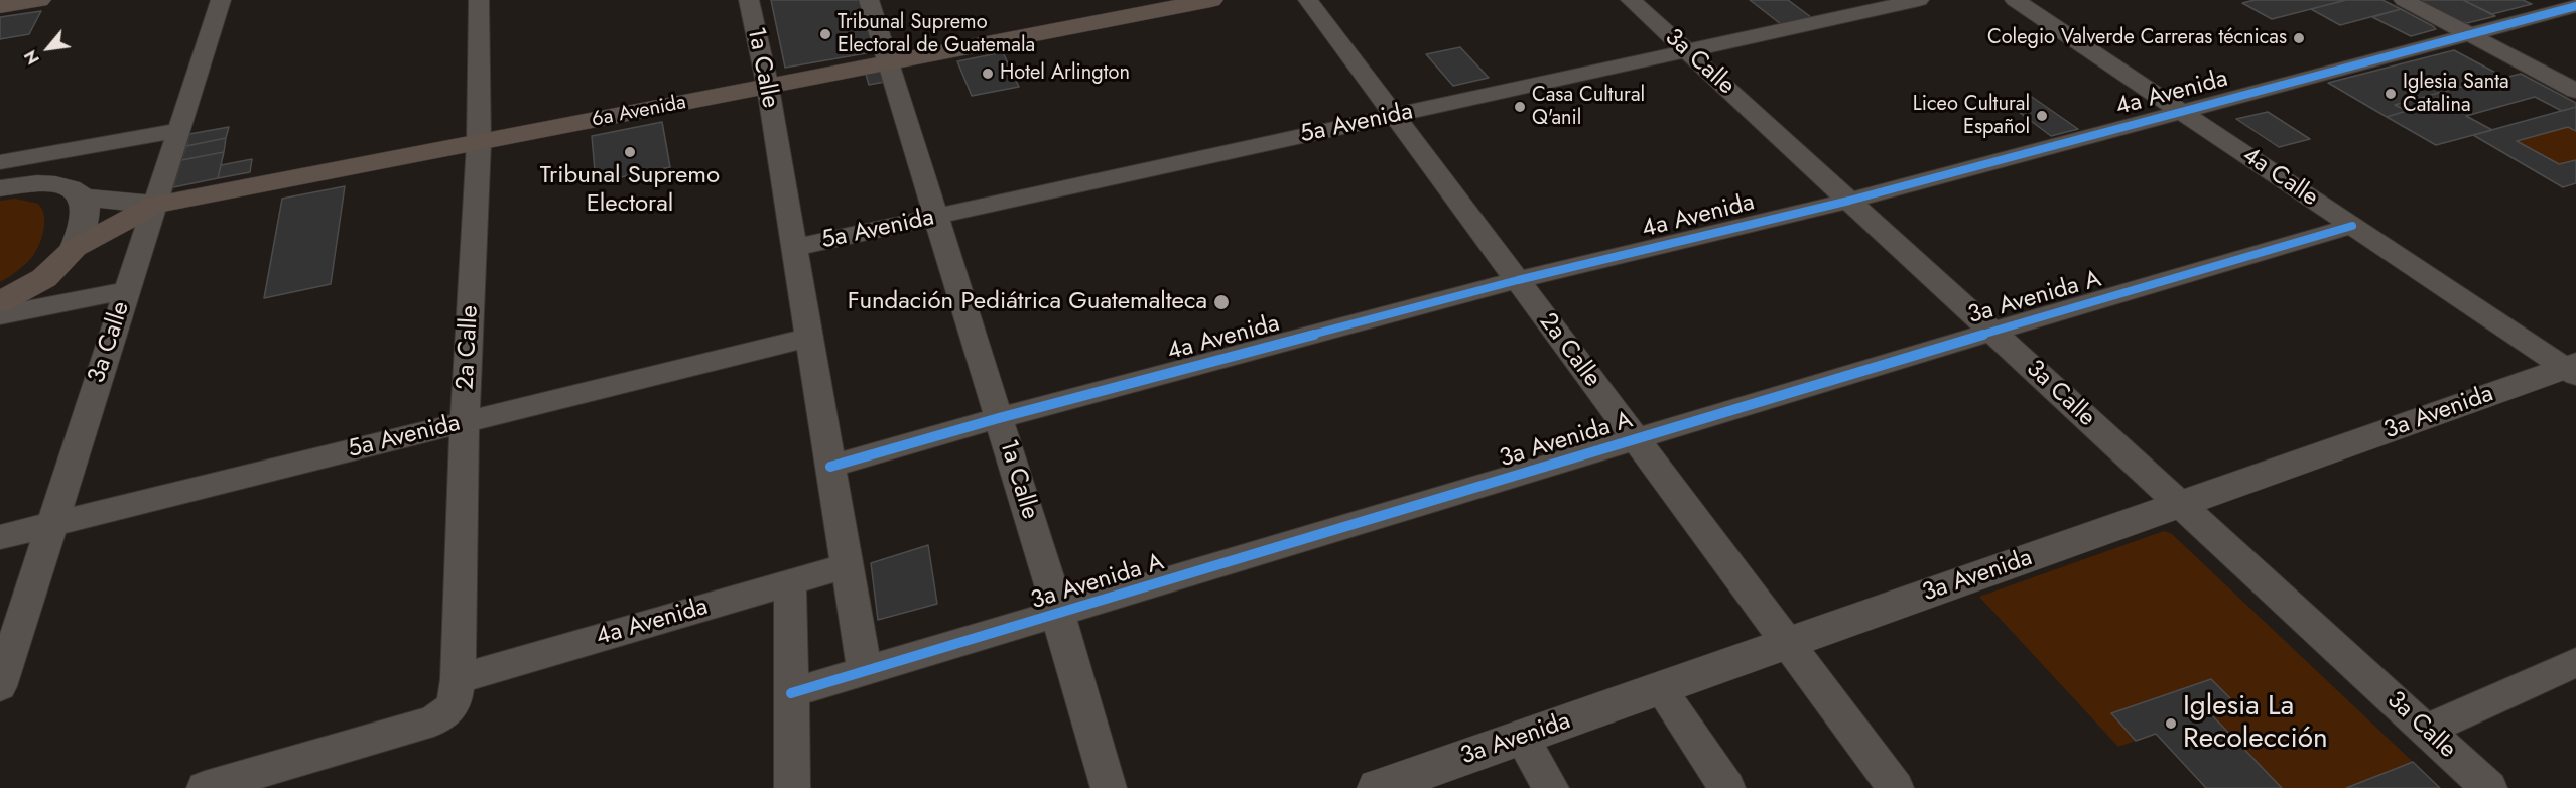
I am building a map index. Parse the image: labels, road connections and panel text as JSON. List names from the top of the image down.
{
  "streets": {
    "main road": ["6a Avenida"],
    "street": [
      "3a Calle",
      "1a Calle",
      "4a Avenida",
      "5a Avenida",
      "4a Calle",
      "3a Avenida A",
      "2a Calle",
      "3a Avenida"
    ]
  },
  "crossings": [
    ["3a Calle", "4a Avenida"],
    ["3a Calle", "6a Avenida"],
    ["3a Calle", "5a Avenida"],
    ["3a Calle", "3a Avenida A"],
    ["3a Calle", "3a Avenida"],
    ["1a Calle", "4a Avenida"],
    ["1a Calle", "6a Avenida"],
    ["1a Calle", "5a Avenida"],
    ["1a Calle", "3a Avenida A"],
    ["4a Avenida", "4a Calle"],
    ["4a Avenida", "2a Calle"],
    ["6a Avenida", "2a Calle"],
    ["5a Avenida", "2a Calle"],
    ["4a Calle", "3a Avenida A"],
    ["4a Calle", "3a Avenida"],
    ["3a Avenida A", "2a Calle"],
    ["2a Calle", "3a Avenida"]
  ],
  "places": [
    "Tribunal Supremo Electoral de Guatemala",
    "Colegio Valverde Carreras técnicas",
    "Hotel Arlington",
    "Iglesia Santa Catalina",
    "Casa Cultural Q'anil",
    "Liceo Cultural Español",
    "Tribunal Supremo Electoral",
    "Fundación Pediátrica Guatemalteca",
    "Iglesia La Recolección"
  ],
  "north": "bottom left"
}
